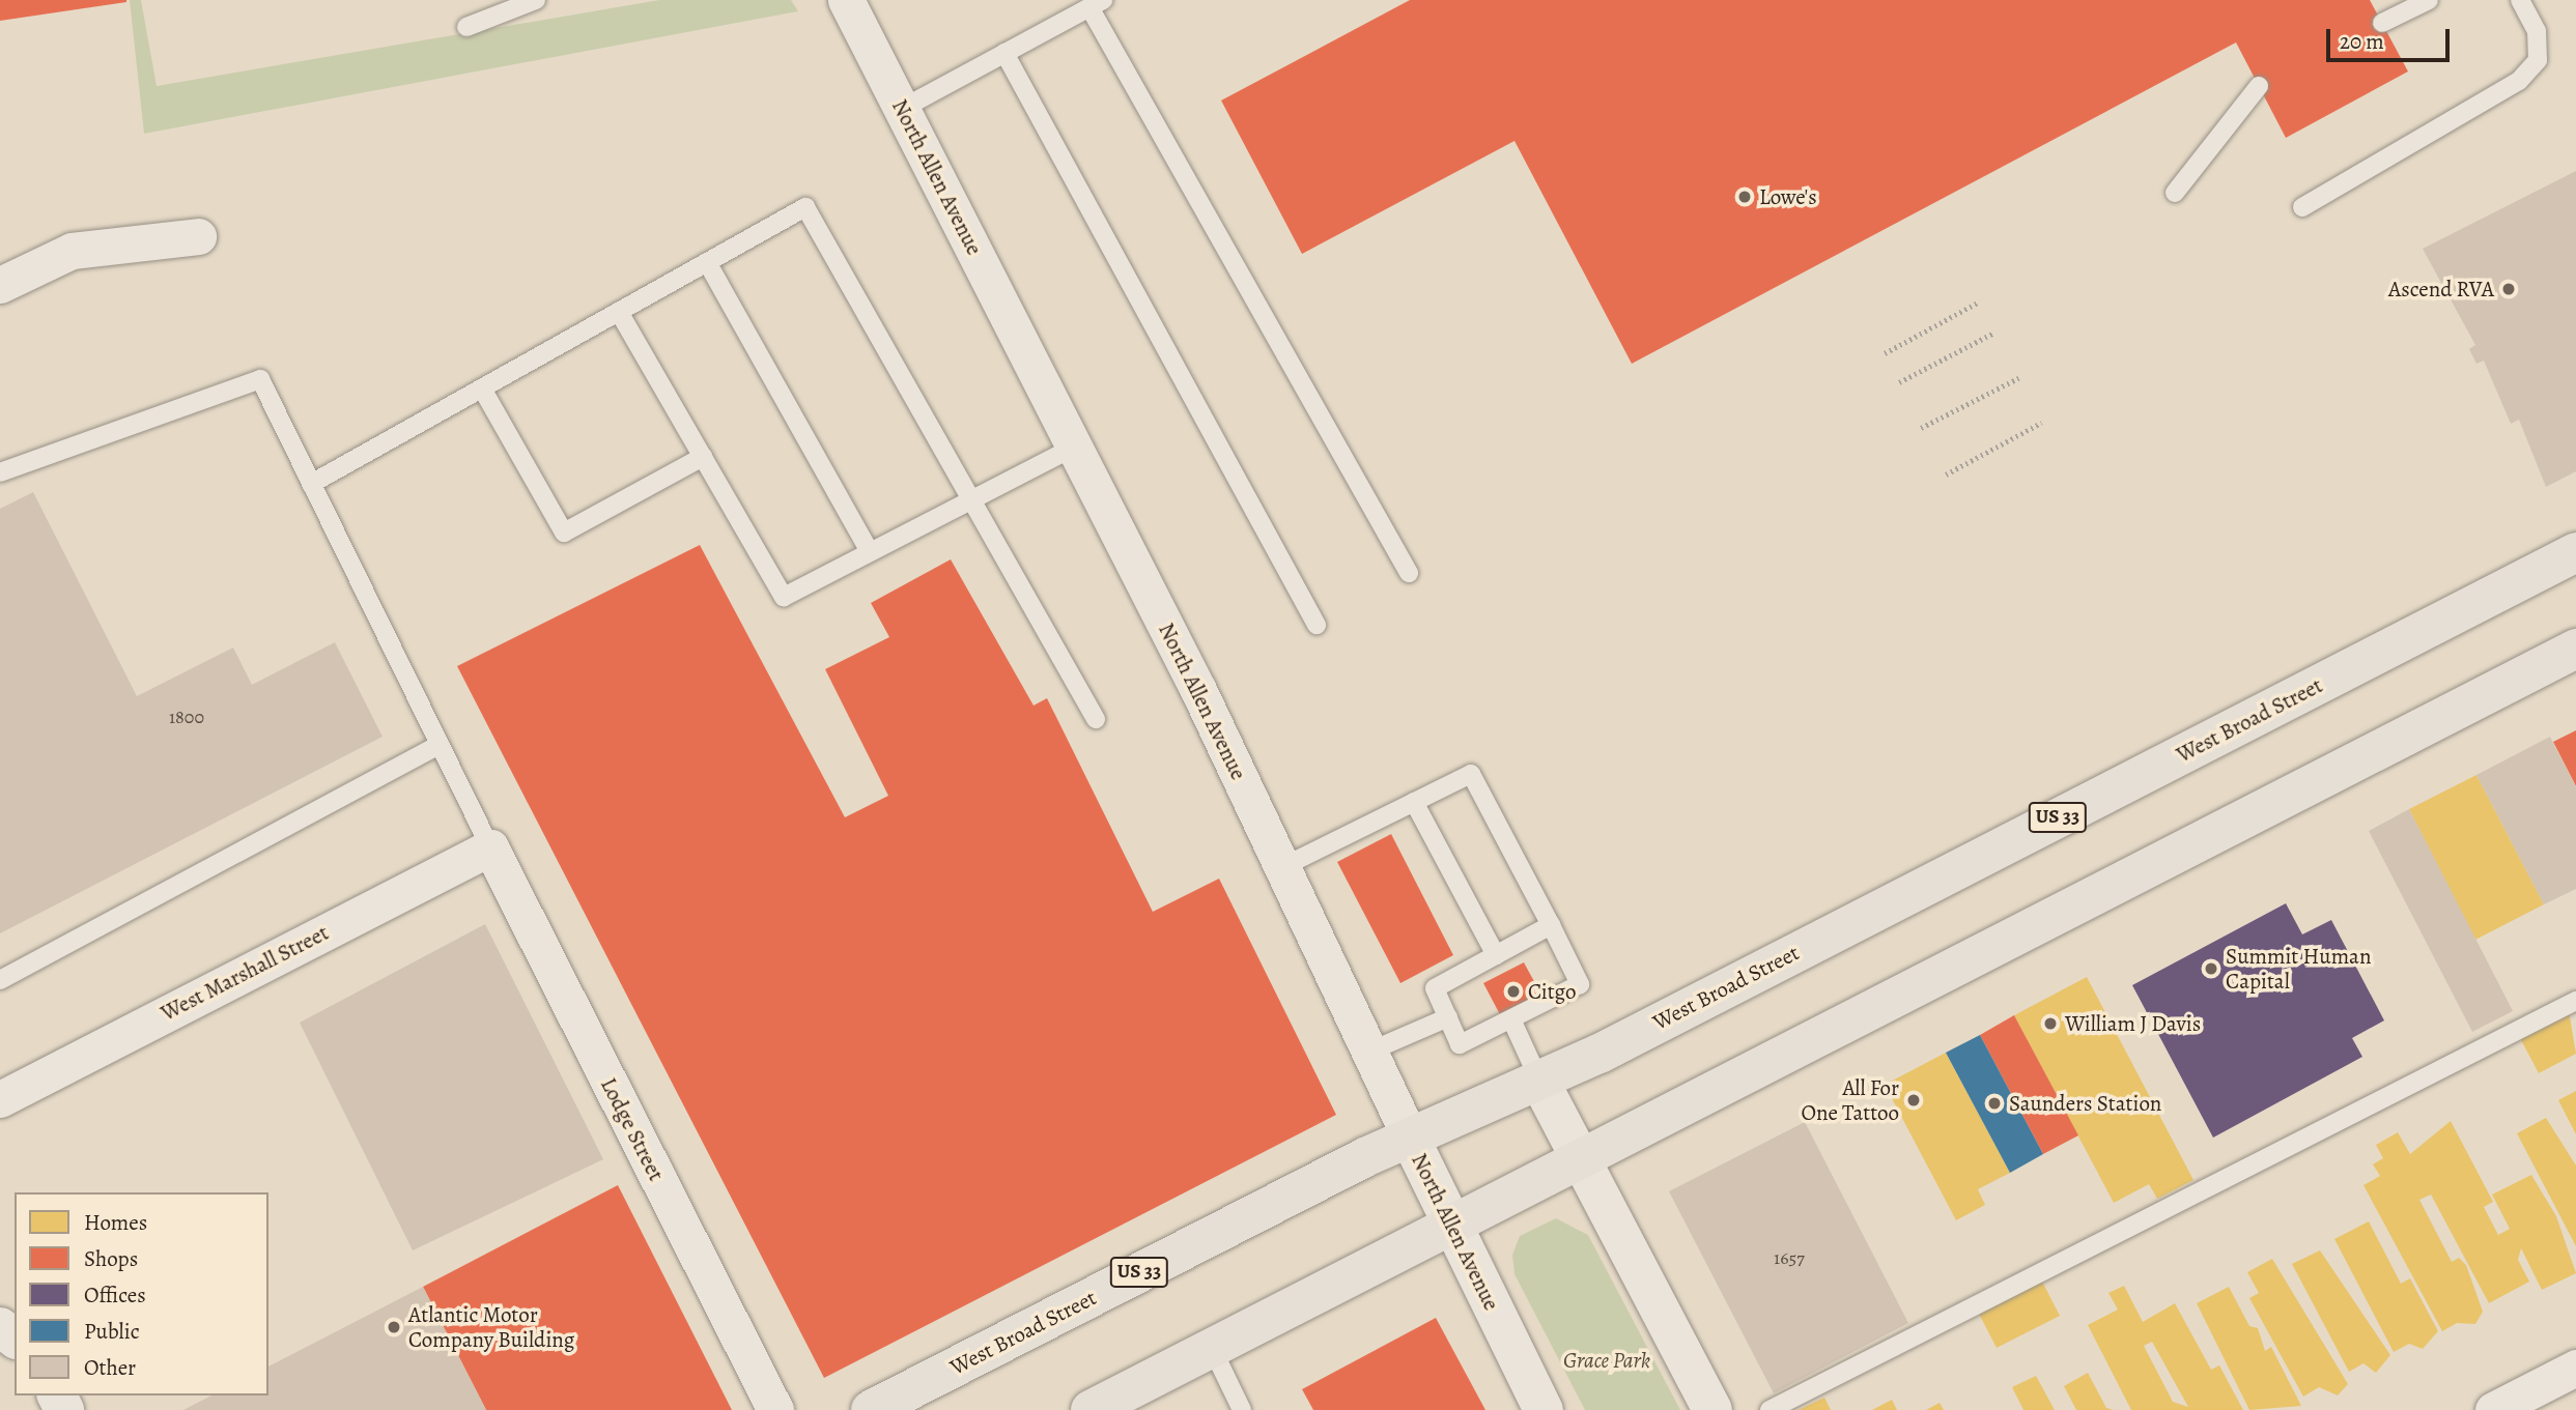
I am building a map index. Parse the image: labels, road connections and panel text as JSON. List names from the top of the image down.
{
  "streets": {
    "main road": ["West Broad Street", "US 33"],
    "street": ["North Allen Avenue", "West Marshall Street", "Lodge Street"]
  },
  "crossings": [
    ["North Allen Avenue", "West Broad Street"],
    ["West Marshall Street", "Lodge Street"]
  ],
  "parks": ["Grace Park"],
  "places": [
    "Lowe's",
    "Ascend RVA",
    "Summit Human Capital",
    "Citgo",
    "William J Davis",
    "All For One Tattoo",
    "Saunders Station",
    "Atlantic Motor Company Building"
  ],
  "house_numbers": ["1800", "1657"],
  "legend": [
    "Homes",
    "Shops",
    "Offices",
    "Public",
    "Other"
  ],
  "scale_bar": "20 m"
}
